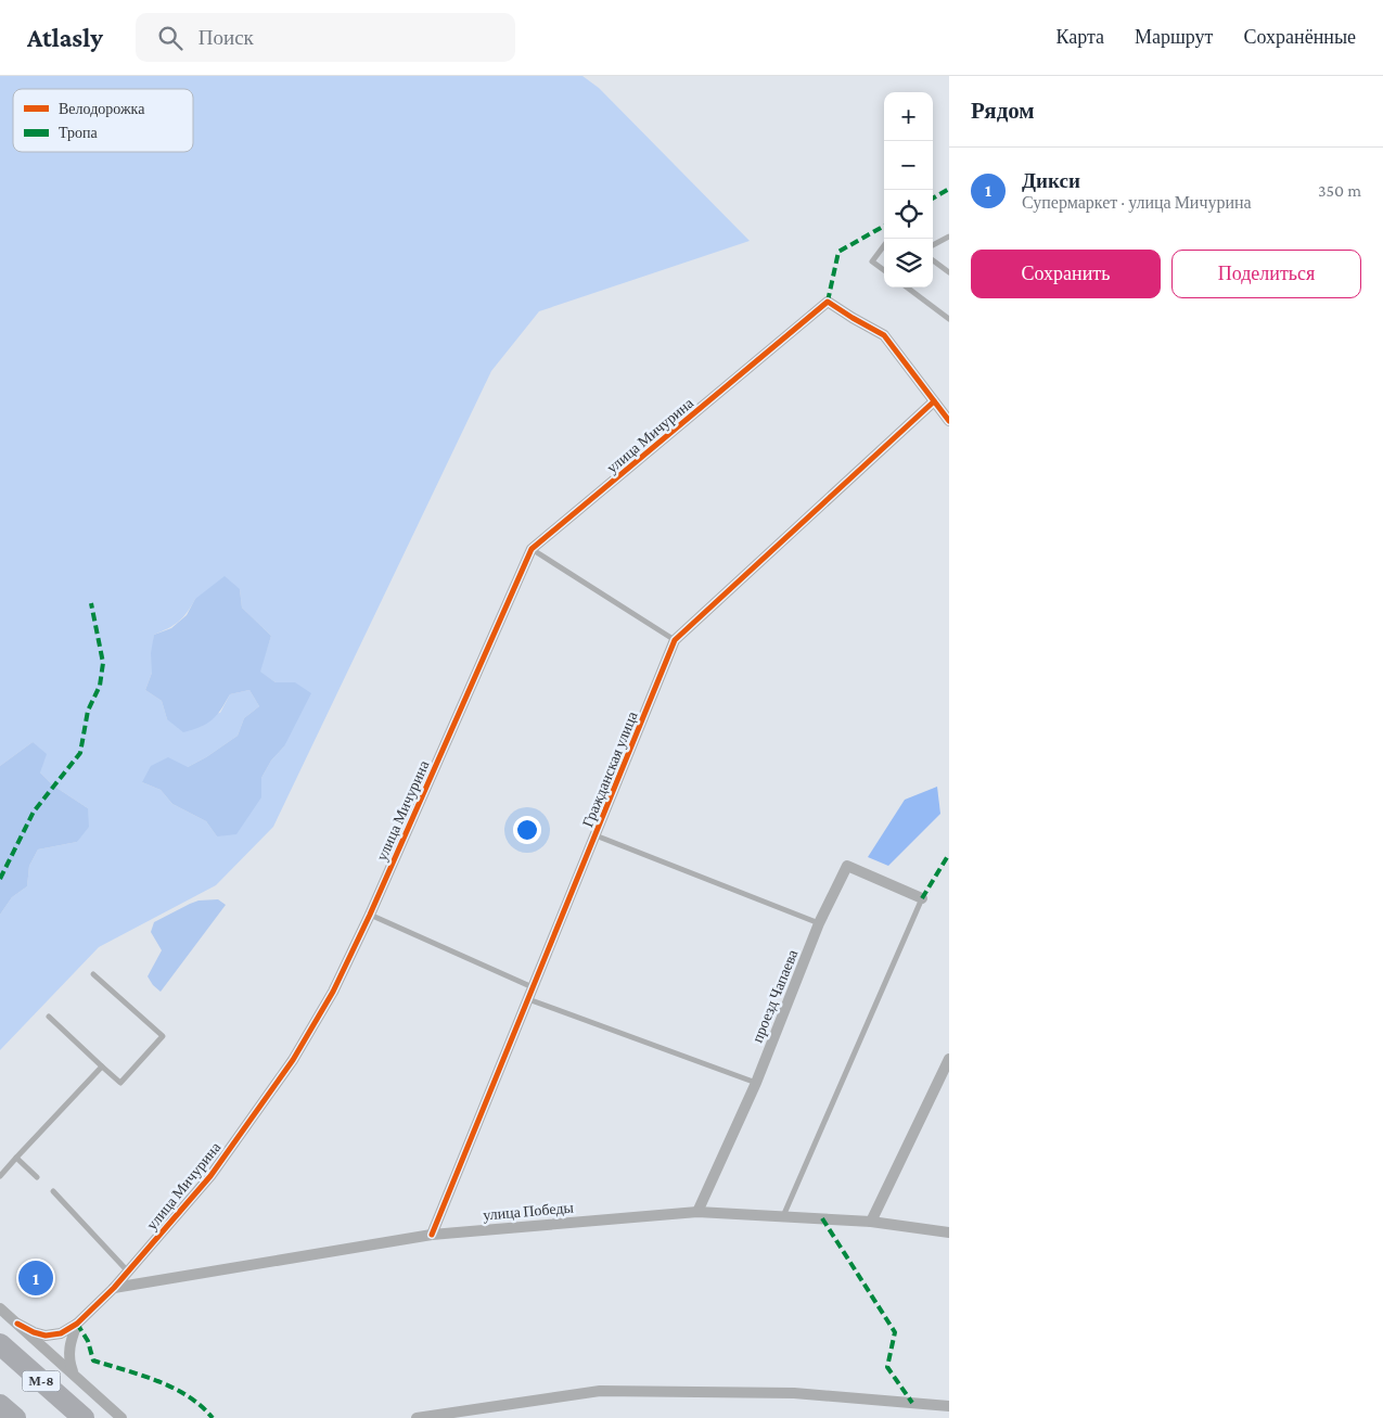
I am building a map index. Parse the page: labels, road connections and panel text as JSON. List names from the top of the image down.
{
  "streets": {
    "highway": ["М-8"],
    "street": [
      "улица Мичурина",
      "Гражданская улица",
      "проезд Чапаева",
      "улица Победы"
    ]
  },
  "crossings": [
    ["улица Мичурина", "Гражданская улица"],
    ["улица Мичурина", "улица Победы"],
    ["Гражданская улица", "улица Победы"],
    ["проезд Чапаева", "улица Победы"]
  ],
  "legend": ["Велодорожка", "Тропа"],
  "page": {
    "header": "Atlasly",
    "search": "Поиск",
    "nav": ["Карта", "Маршрут", "Сохранённые"],
    "heading": "Рядом",
    "map_buttons": ["+", "−"],
    "list": [
      {
        "mark": "1",
        "name": "Дикси",
        "note": "Супермаркет · улица Мичурина",
        "value": "350 m"
      }
    ],
    "buttons": ["Сохранить", "Поделиться"],
    "pins": "1"
  }
}
